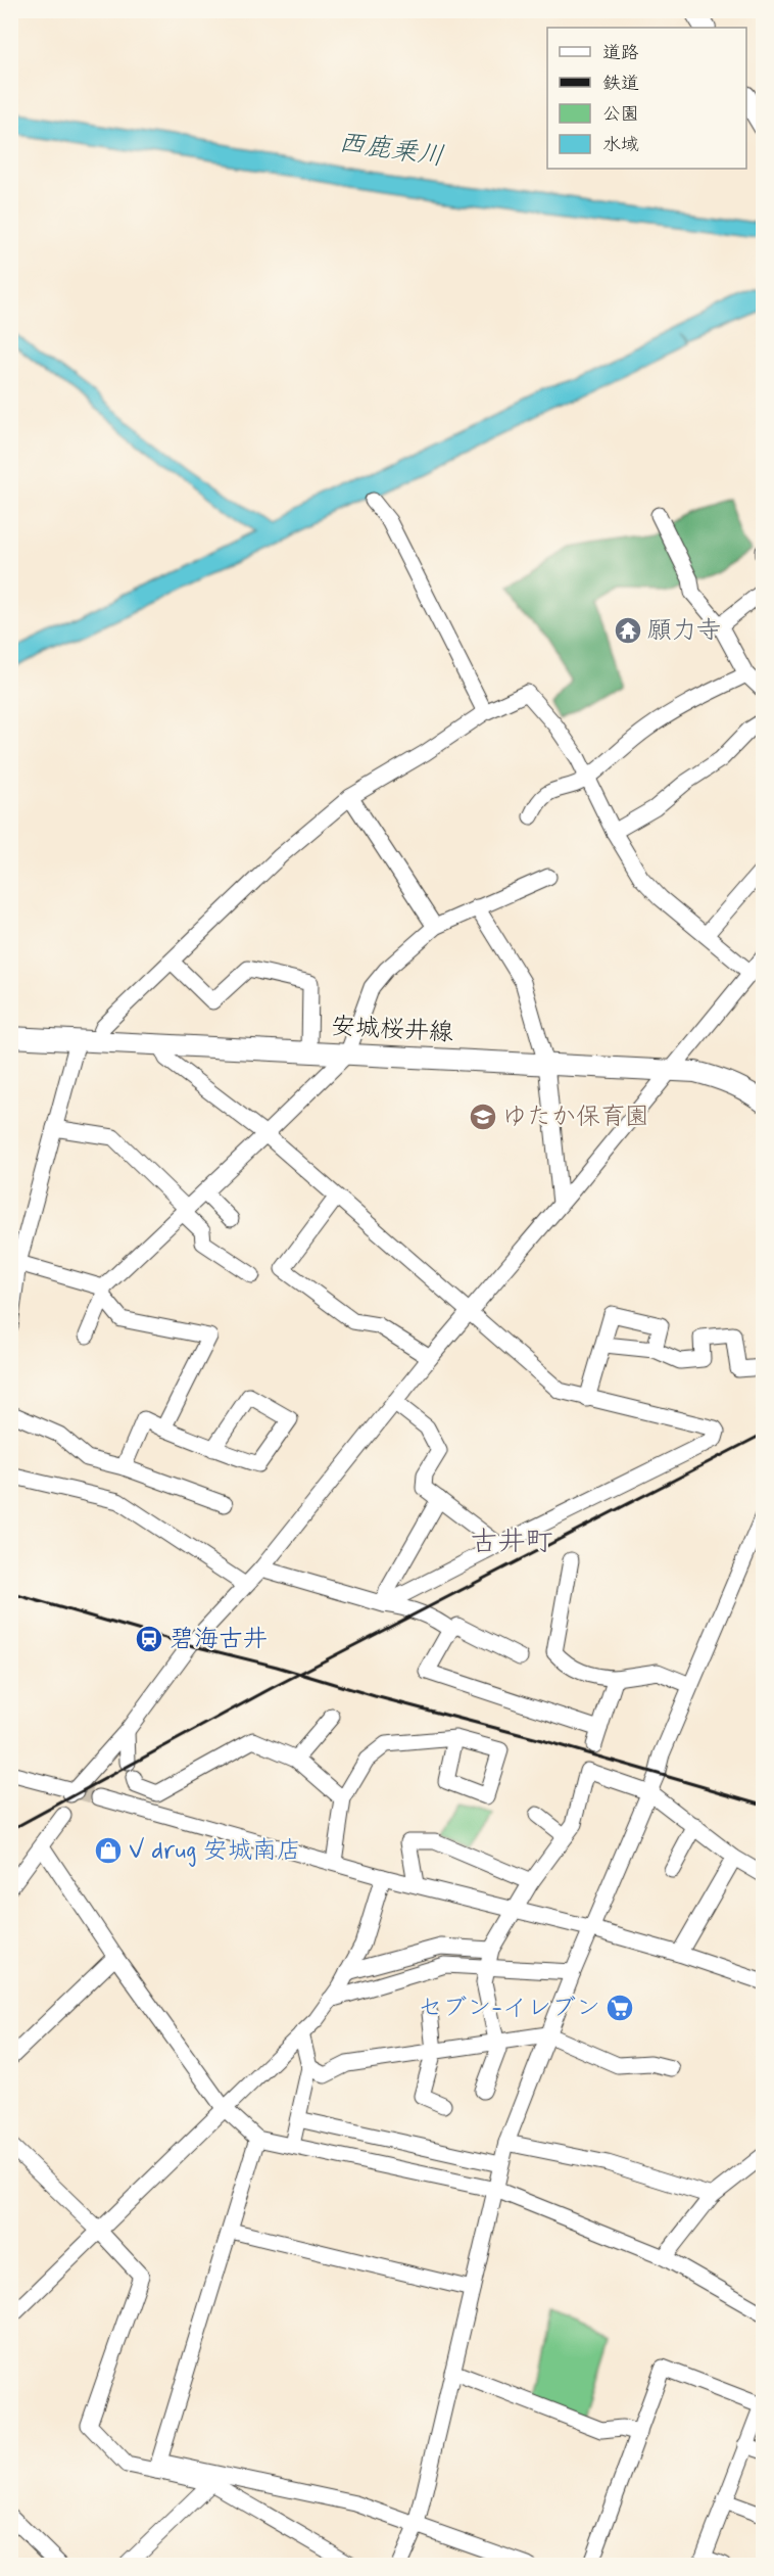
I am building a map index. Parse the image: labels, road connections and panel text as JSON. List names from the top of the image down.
{
  "streets": {
    "main road": ["安城桜井線"]
  },
  "districts": ["古井町"],
  "water": ["西鹿乗川"],
  "places": {
    "temple": ["願力寺"],
    "school or university": ["ゆたか保育園"],
    "station": ["碧海古井"],
    "shop": ["V drug 安城南店"],
    "supermarket": ["セブン-イレブン"]
  },
  "legend": [
    "道路",
    "鉄道",
    "公園",
    "水域"
  ]
}
